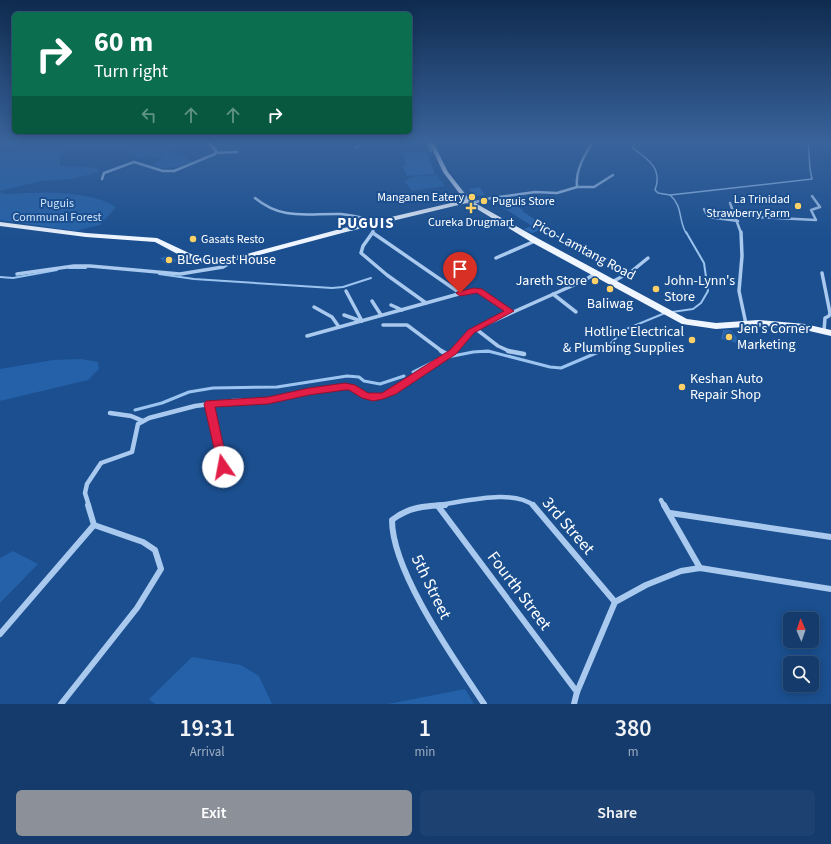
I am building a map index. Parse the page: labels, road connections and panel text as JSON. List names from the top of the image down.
{
  "streets": {
    "main road": ["Pico-Lamtang Road"],
    "street": ["3rd Street", "5th Street", "Fourth Street"]
  },
  "crossings": [
    ["3rd Street", "5th Street"],
    ["3rd Street", "Fourth Street"],
    ["5th Street", "Fourth Street"]
  ],
  "districts": ["PUGUIS"],
  "parks": ["Puguis Communal Forest"],
  "places": {
    "other": [
      "Manganen Eatery",
      "Puguis Store",
      "La Trinidad Strawberry Farm",
      "Gasats Resto",
      "BLC Guest House",
      "Jareth Store",
      "Baliwag",
      "John-Lynn's Store",
      "Jen's Corner Marketing",
      "Hotline Electrical & Plumbing Supplies",
      "Keshan Auto Repair Shop"
    ],
    "health": ["Cureka Drugmart"]
  },
  "north": "top",
  "page": {
    "turn": ["60 m", "Turn right"],
    "eta": [
      "19:31",
      "Arrival",
      "1",
      "min",
      "380",
      "m"
    ],
    "buttons": ["Exit", "Share"]
  }
}
